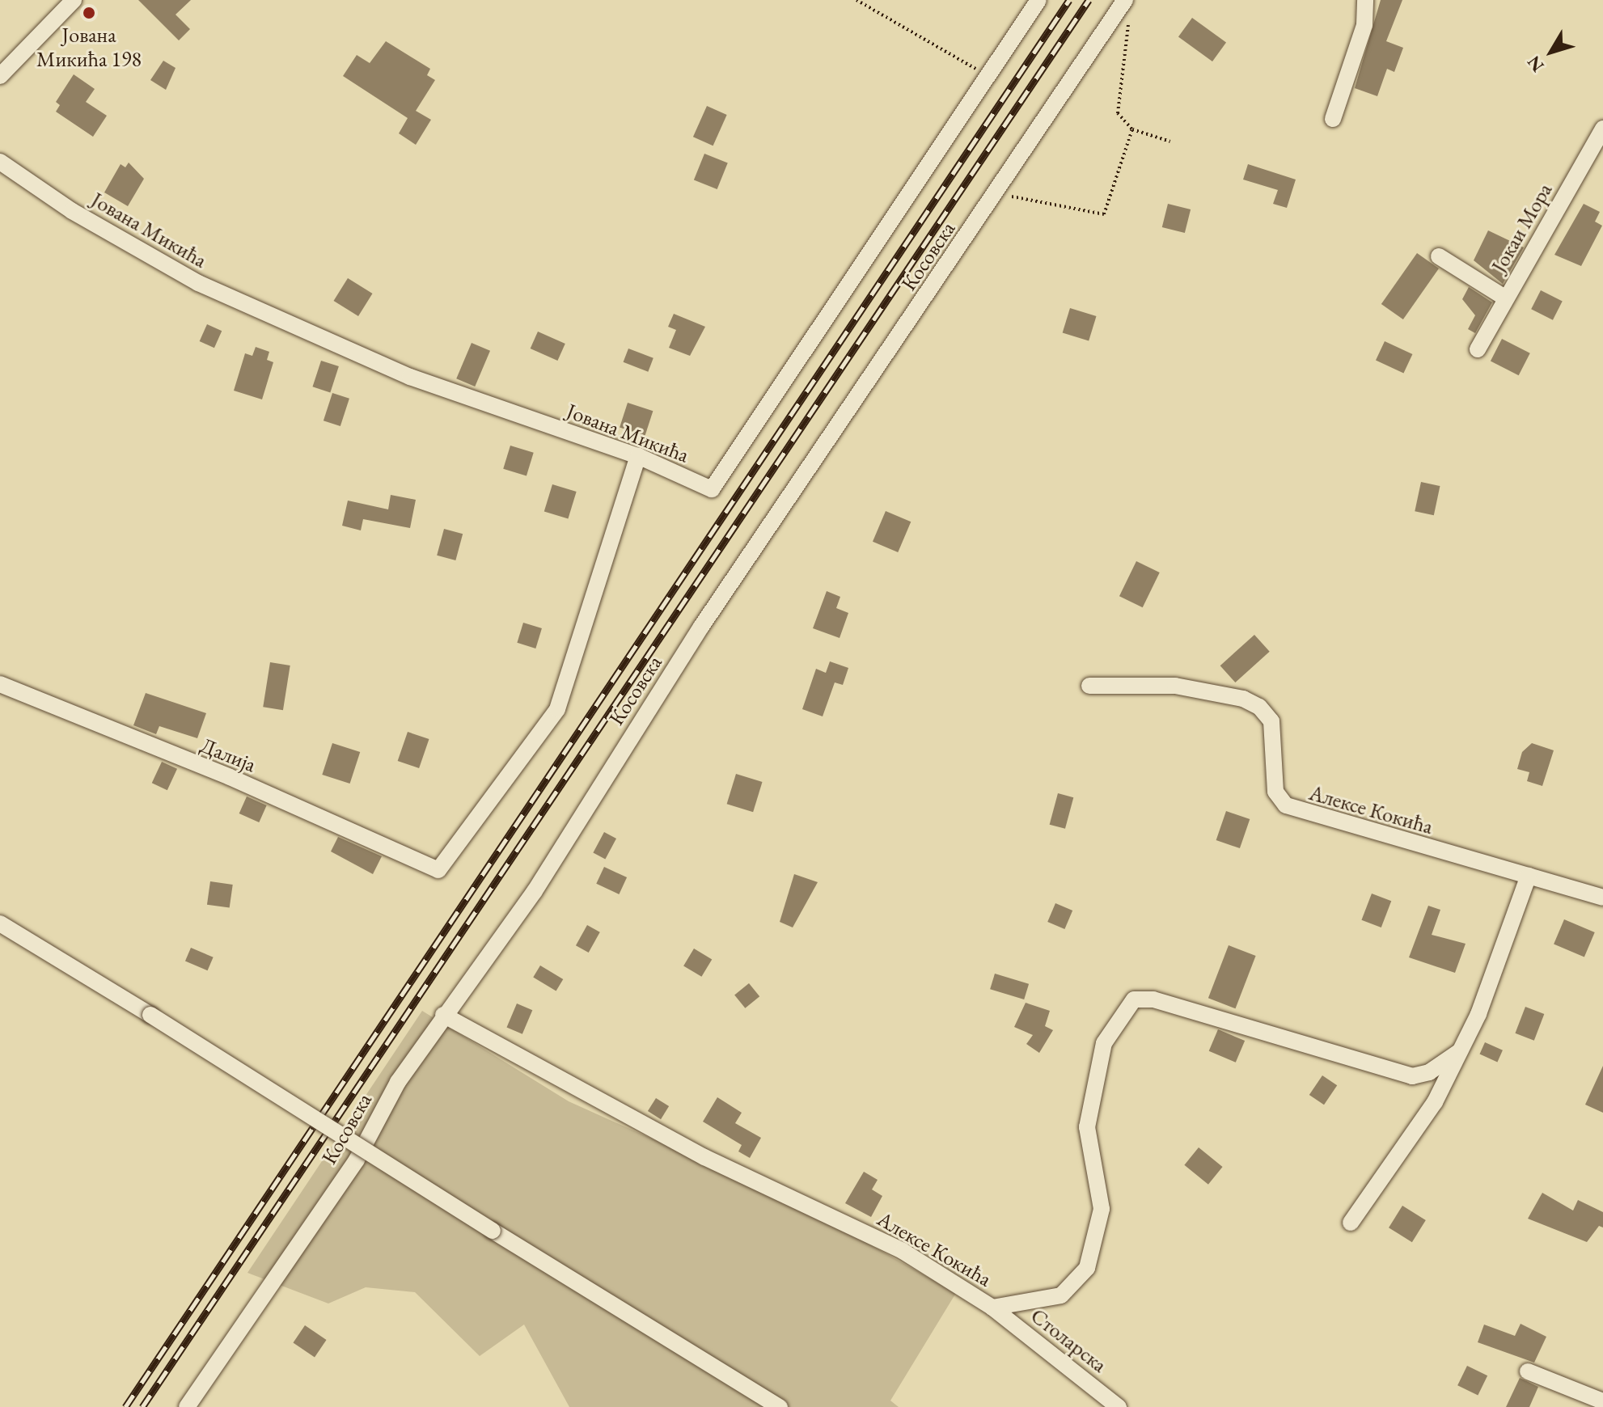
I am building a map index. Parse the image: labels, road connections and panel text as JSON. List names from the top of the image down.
{
  "streets": {
    "street": [
      "Јокаи Мора",
      "Јована Микића",
      "Косовска",
      "Далија",
      "Алексе Кокића",
      "Столарска"
    ]
  },
  "crossings": [
    ["Јована Микића", "Далија"],
    ["Косовска", "Алексе Кокића"],
    ["Алексе Кокића", "Столарска"]
  ],
  "places": ["Јована Микића 198"],
  "north": "bottom left"
}
